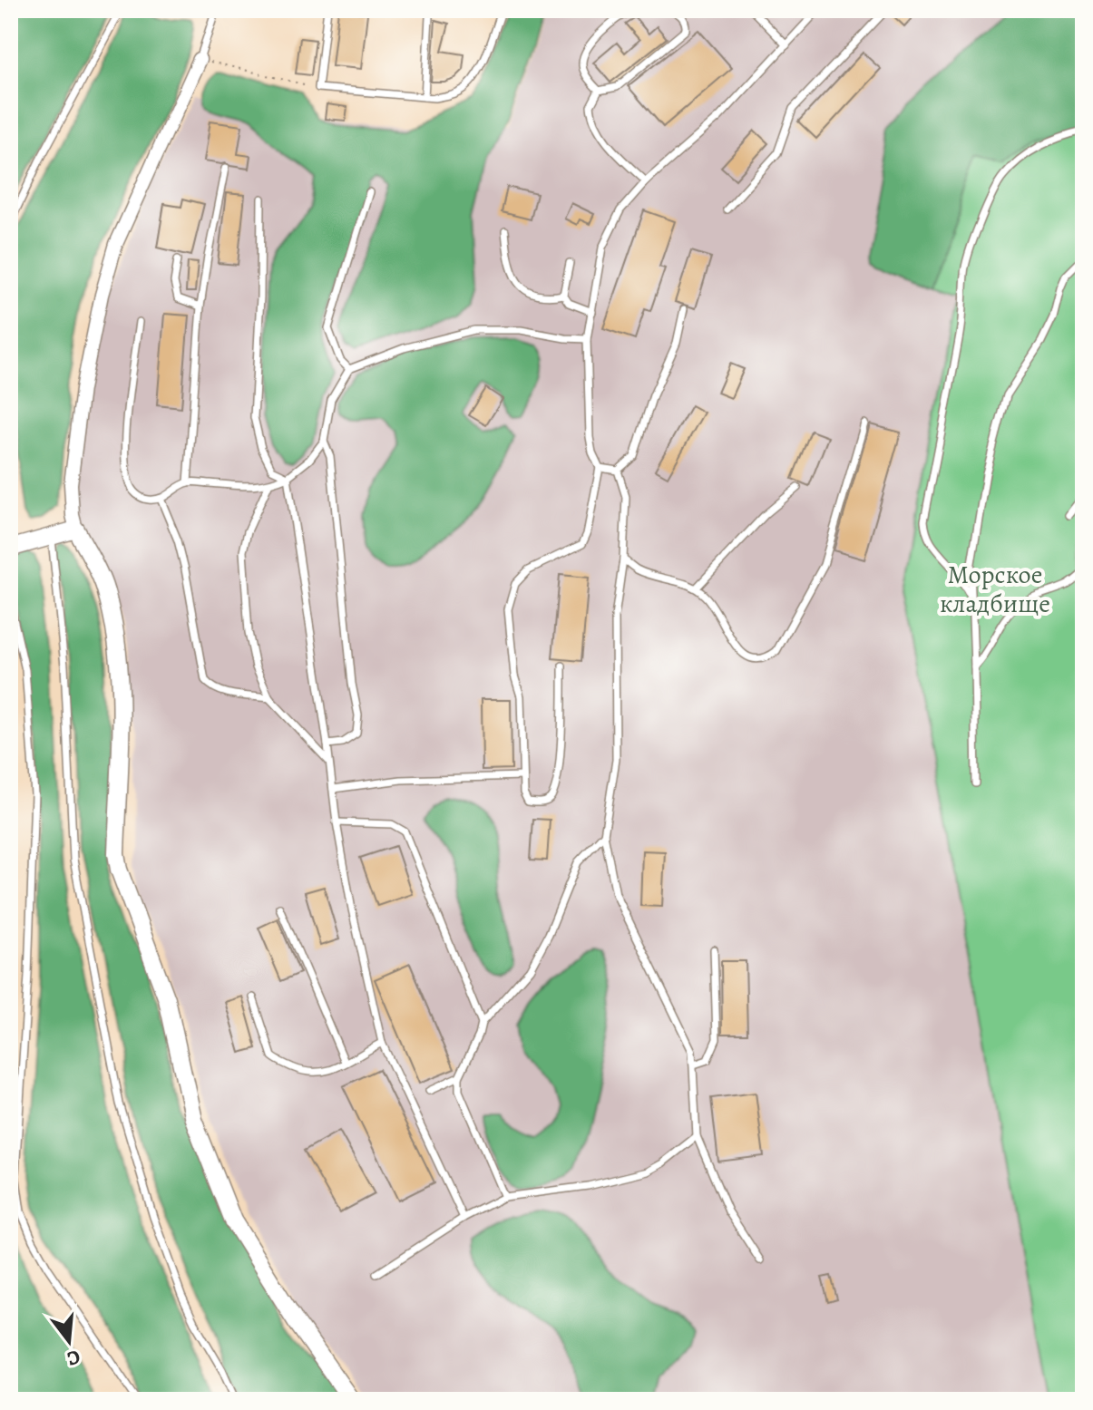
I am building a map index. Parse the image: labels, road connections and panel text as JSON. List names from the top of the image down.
{
  "parks": ["Морское кладбище"],
  "north": "bottom"
}
